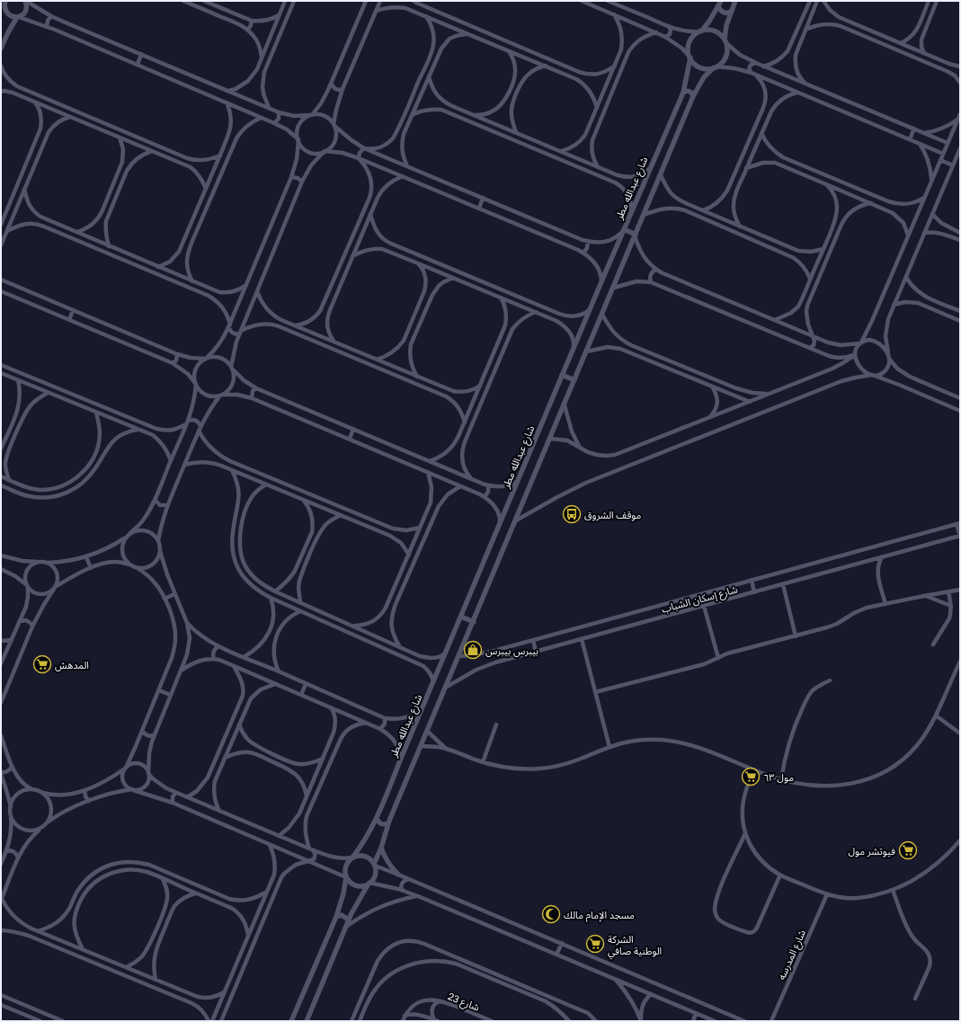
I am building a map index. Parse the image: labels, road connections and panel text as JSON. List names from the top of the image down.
{
  "streets": {
    "street": [
      "شارع عبدالله مطر",
      "شارع إسكان الشباب",
      "شارع المدرسه",
      "شارع 23"
    ]
  },
  "places": {
    "bus stop": ["موقف الشروق"],
    "shop": ["بيبرس بيبرس"],
    "supermarket": [
      "المدهش",
      "مول ٦٣",
      "فيوتشر مول",
      "الشركة الوطنية صافي"
    ],
    "mosque": ["مسجد الإمام مالك"]
  }
}
